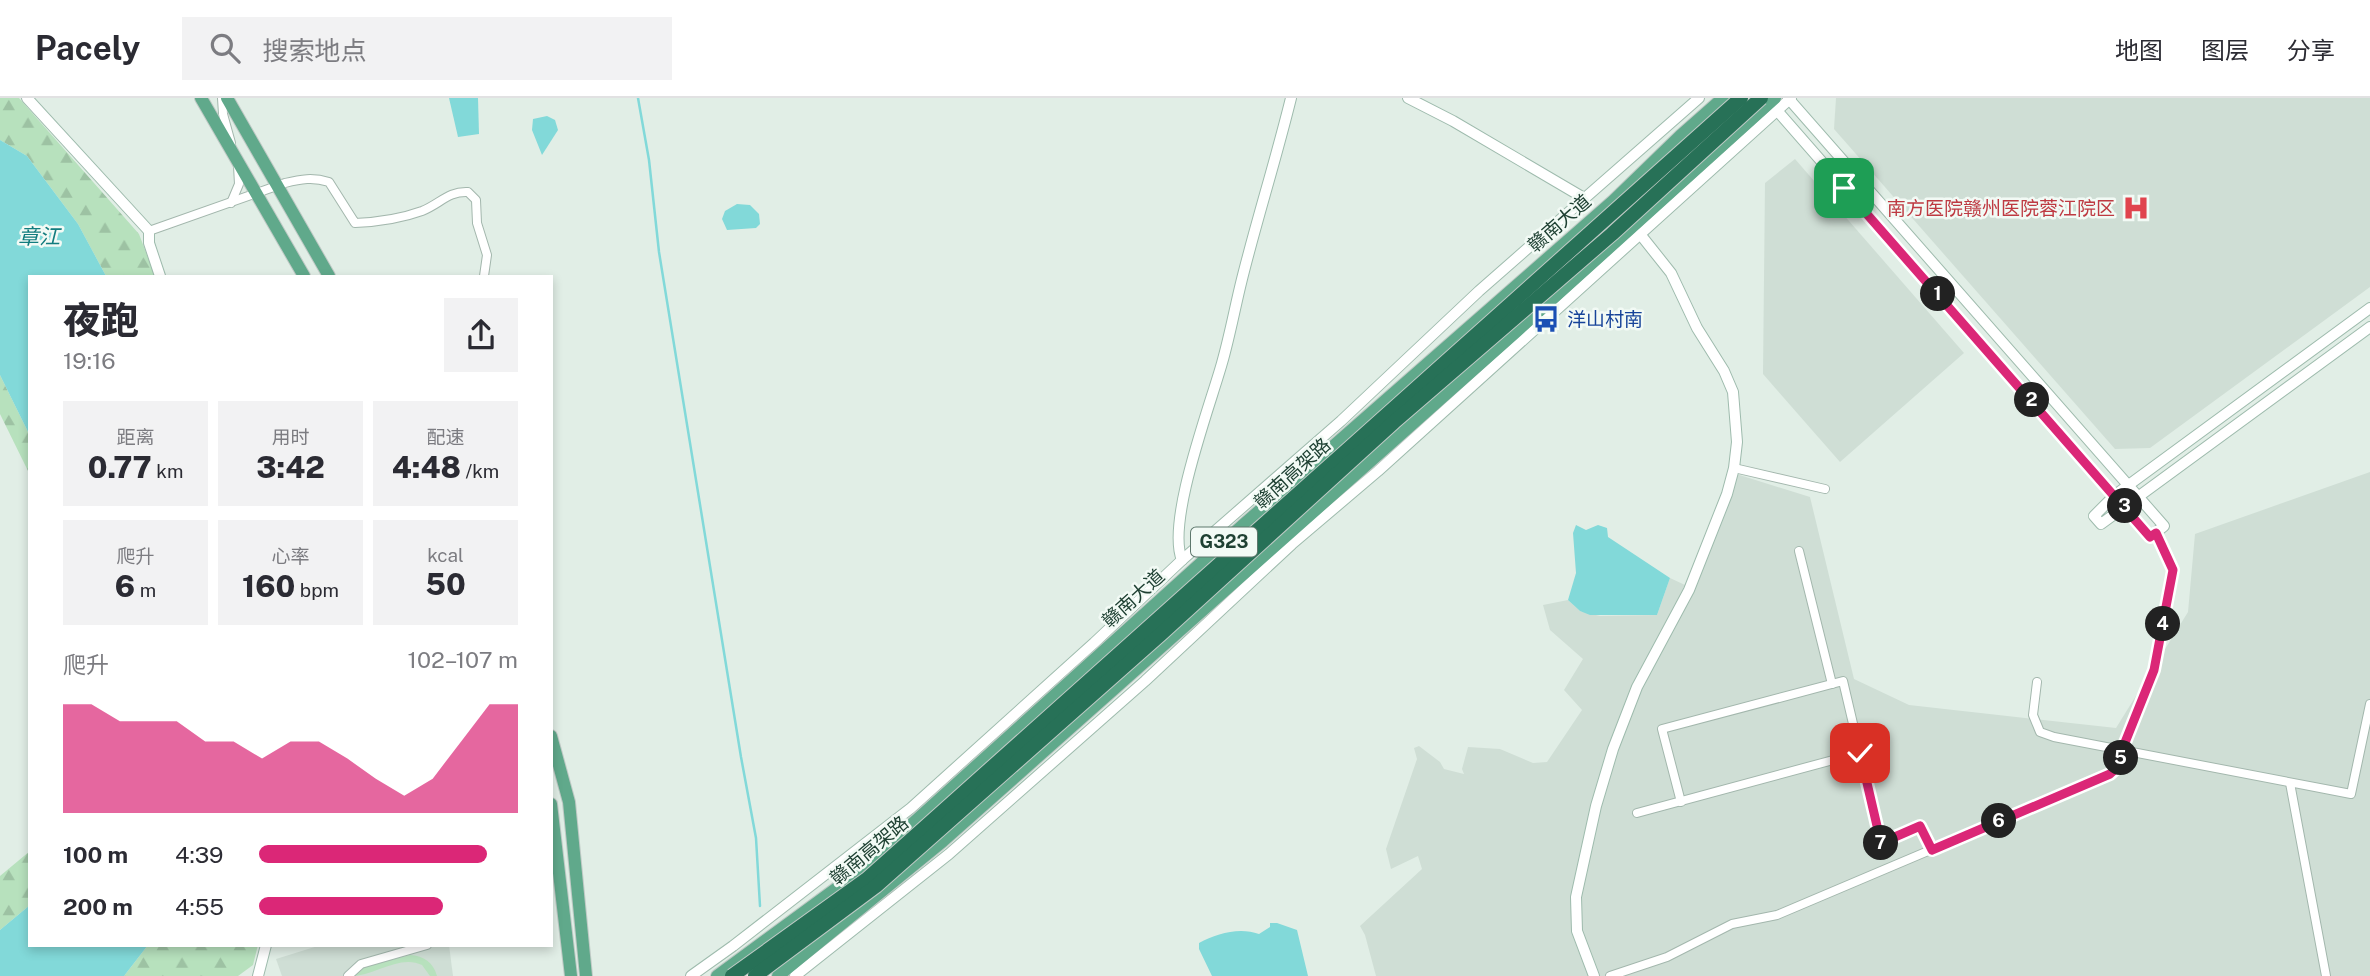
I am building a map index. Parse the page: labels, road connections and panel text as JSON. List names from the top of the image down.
{
  "streets": {
    "highway": ["赣南高架路"],
    "main road": ["赣南大道", "G323"]
  },
  "crossings": [
    ["赣南高架路", "G323"]
  ],
  "water": ["章江"],
  "places": {
    "hospital": ["南方医院赣州医院蓉江院区"],
    "bus stop": ["洋山村南"]
  },
  "page": {
    "header": "Pacely",
    "search": "搜索地点",
    "nav": ["地图", "图层", "分享"],
    "heading": ["夜跑", "19:16"],
    "pins": [
      "1",
      "2",
      "3",
      "4",
      "5",
      "6",
      "7"
    ],
    "stats": [
      ["距离", "0.77 km"],
      ["用时", "3:42"],
      ["配速", "4:48 /km"],
      ["爬升", "6 m"],
      ["心率", "160 bpm"],
      ["kcal", "50"]
    ],
    "chart": ["爬升", "102–107 m"],
    "list": [
      {
        "name": "100 m",
        "note": "4:39"
      },
      {
        "name": "200 m",
        "note": "4:55"
      }
    ]
  }
}
